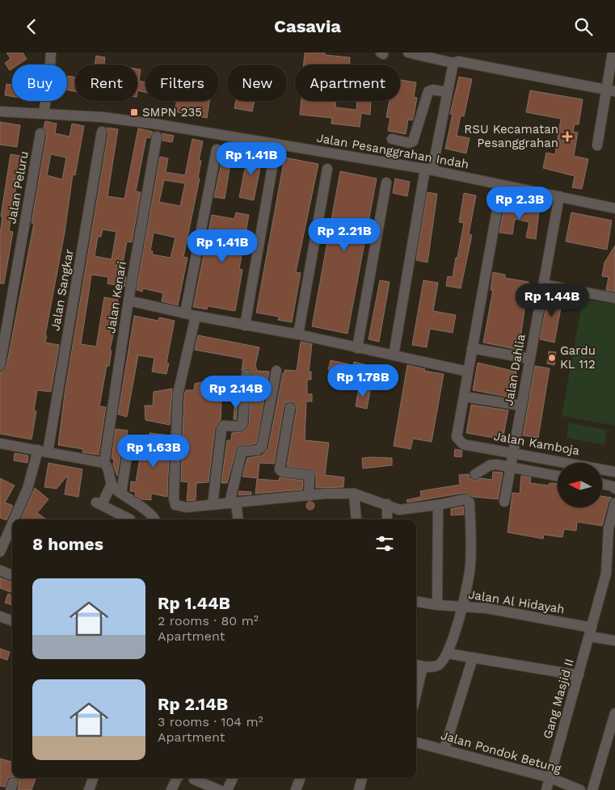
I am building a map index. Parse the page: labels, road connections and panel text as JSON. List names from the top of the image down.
{
  "streets": {
    "street": [
      "Jalan Pesanggrahan Indah",
      "Jalan Peluru",
      "Jalan Sangkar",
      "Jalan Kenari",
      "Jalan Dahlia",
      "Jalan Kamboja",
      "Jalan Al Hidayah",
      "Gang Masjid II",
      "Jalan Pondok Betung"
    ]
  },
  "crossings": [
    ["Jalan Pesanggrahan Indah", "Jalan Dahlia"],
    ["Jalan Dahlia", "Jalan Kamboja"],
    ["Jalan Al Hidayah", "Gang Masjid II"],
    ["Gang Masjid II", "Jalan Pondok Betung"]
  ],
  "places": {
    "transit": ["SMPN 235"],
    "health": ["RSU Kecamatan Pesanggrahan"],
    "other": ["Gardu KL 112"]
  },
  "north": "left",
  "page": {
    "header": "Casavia",
    "chip": [
      "Buy",
      "Rent",
      "Filters",
      "New",
      "Apartment"
    ],
    "price": [
      "Rp 1.41B",
      "Rp 2.3B",
      "Rp 2.21B",
      "Rp 1.41B",
      "Rp 1.44B",
      "Rp 1.78B",
      "Rp 2.14B",
      "Rp 1.63B"
    ],
    "heading": "8 homes",
    "list": [
      {
        "name": "Rp 1.44B",
        "note": "2 rooms · 80 m² · Apartment"
      },
      {
        "name": "Rp 2.14B",
        "note": "3 rooms · 104 m² · Apartment"
      }
    ]
  }
}
